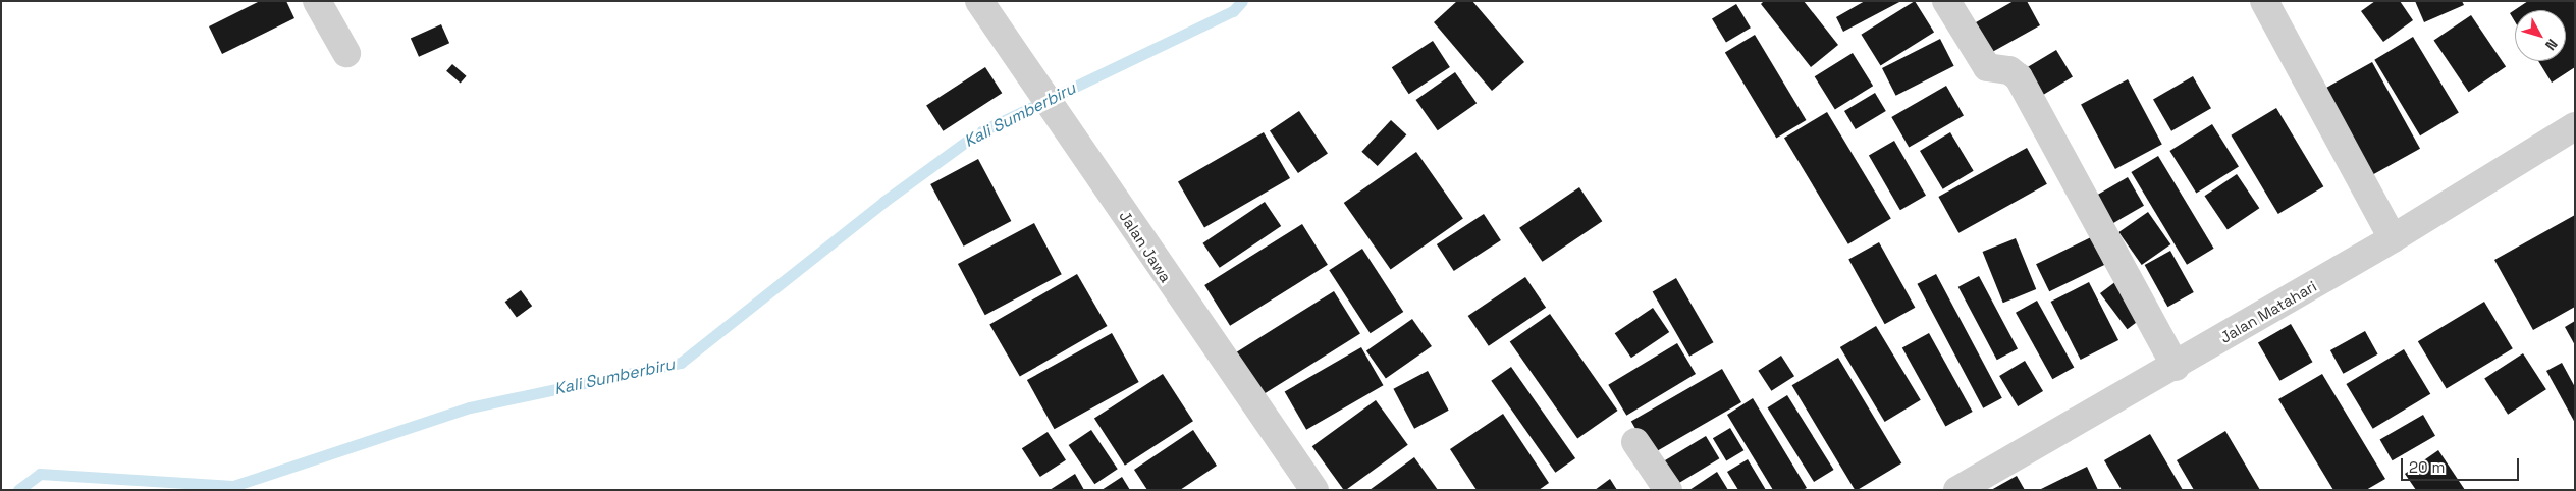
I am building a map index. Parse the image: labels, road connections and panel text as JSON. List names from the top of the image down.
{
  "streets": {
    "street": ["Jalan Jawa", "Jalan Matahari"]
  },
  "water": ["Kali Sumberbiru"],
  "scale_bar": "20 m",
  "north": "bottom right"
}
